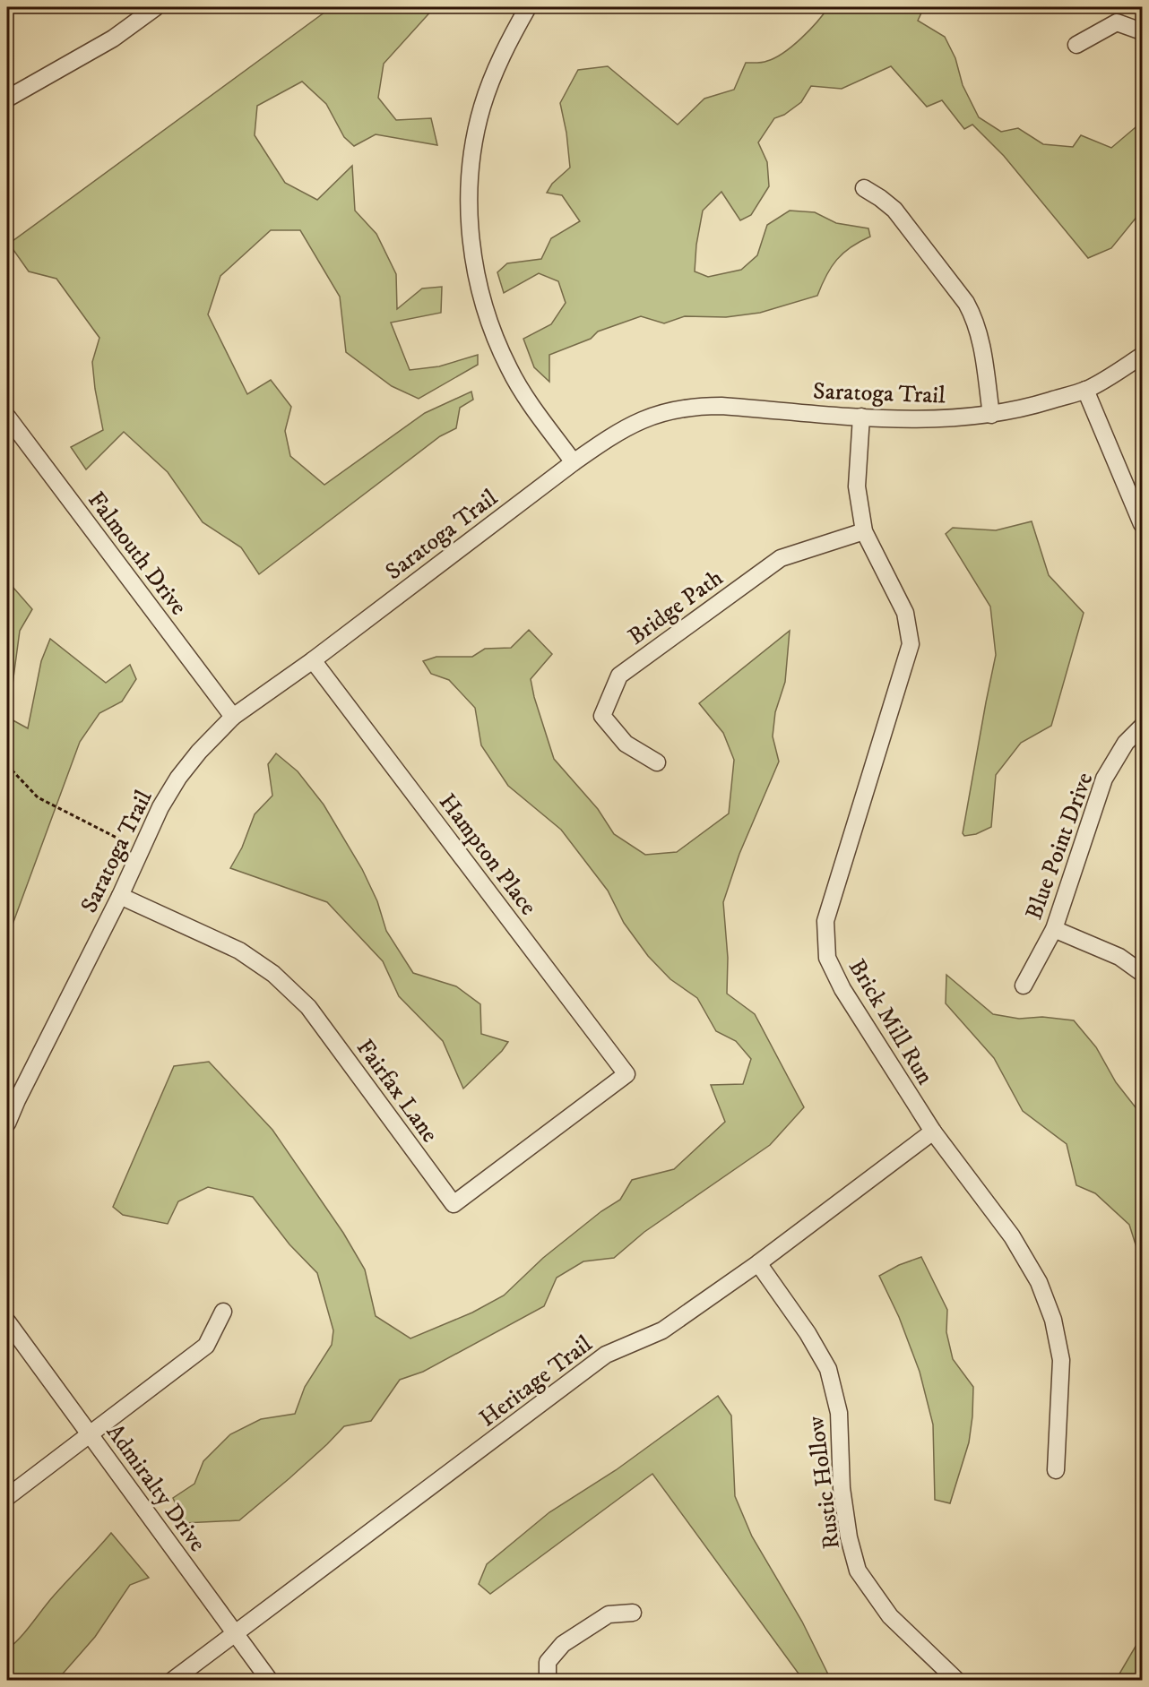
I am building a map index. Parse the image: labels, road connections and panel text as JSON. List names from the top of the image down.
{
  "streets": {
    "street": [
      "Saratoga Trail",
      "Falmouth Drive",
      "Bridge Path",
      "Blue Point Drive",
      "Hampton Place",
      "Brick Mill Run",
      "Fairfax Lane",
      "Heritage Trail",
      "Rustic Hollow",
      "Admiralty Drive"
    ]
  },
  "crossings": [
    ["Saratoga Trail", "Falmouth Drive"],
    ["Saratoga Trail", "Hampton Place"],
    ["Saratoga Trail", "Brick Mill Run"],
    ["Saratoga Trail", "Fairfax Lane"],
    ["Bridge Path", "Brick Mill Run"],
    ["Hampton Place", "Fairfax Lane"],
    ["Brick Mill Run", "Heritage Trail"],
    ["Heritage Trail", "Rustic Hollow"],
    ["Heritage Trail", "Admiralty Drive"]
  ]
}
